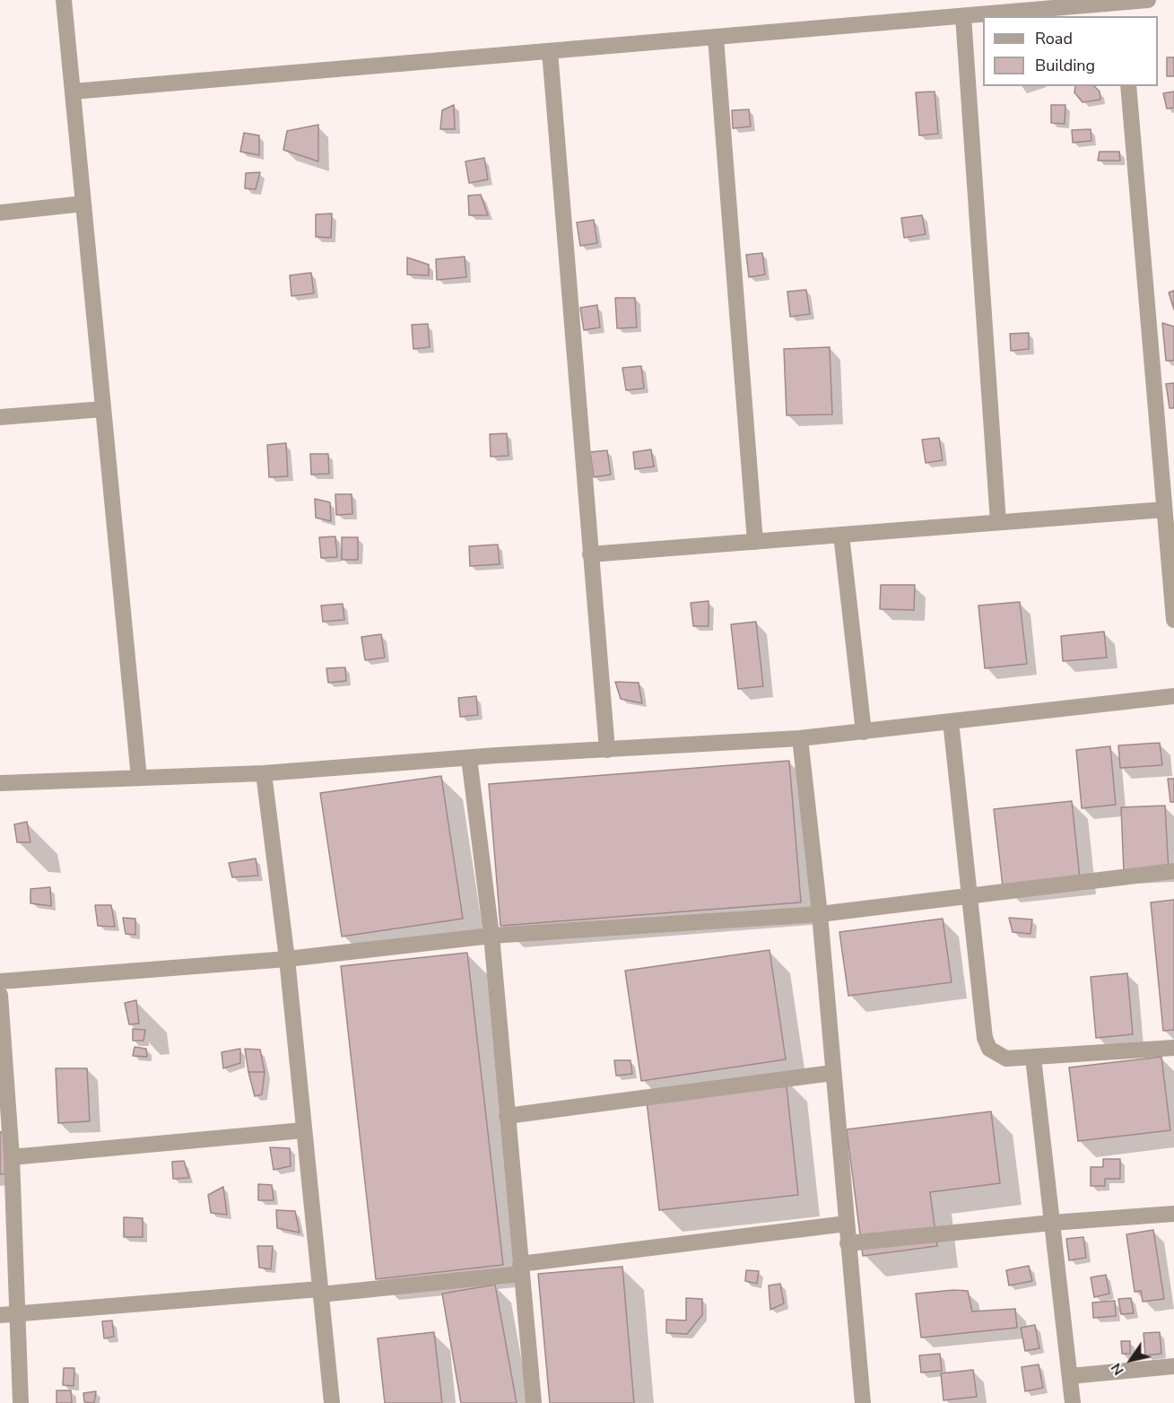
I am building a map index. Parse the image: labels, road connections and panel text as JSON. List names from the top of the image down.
{
  "legend": ["Road", "Building"],
  "north": "bottom left"
}
